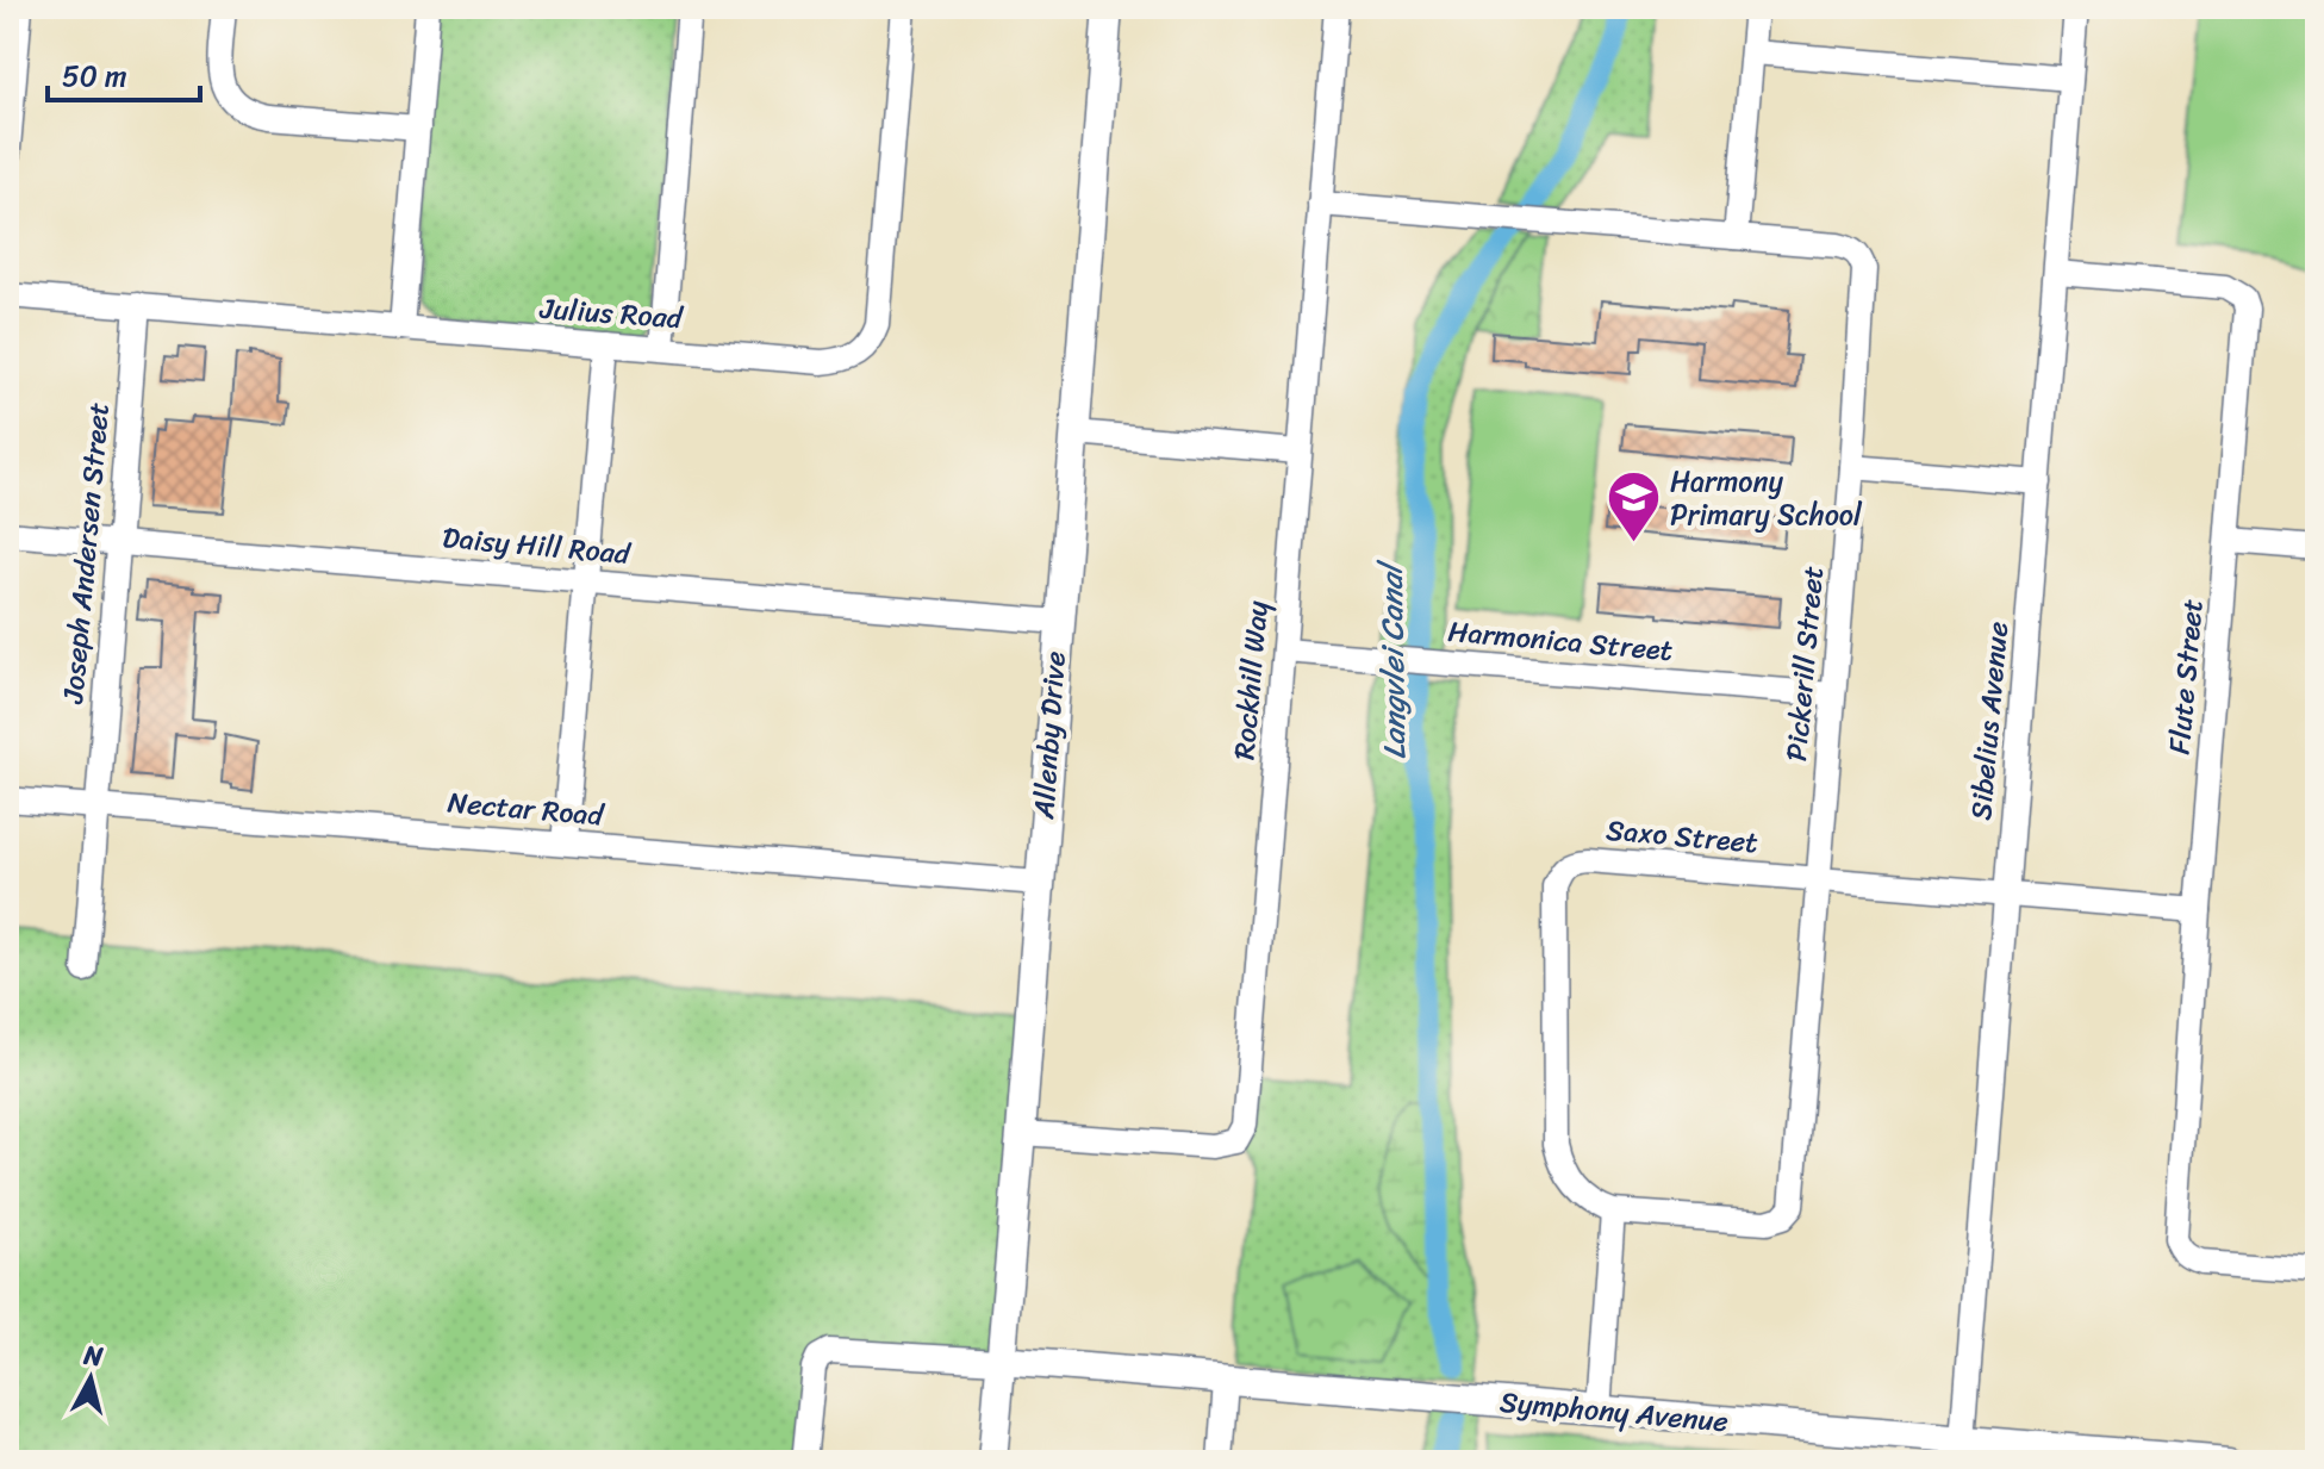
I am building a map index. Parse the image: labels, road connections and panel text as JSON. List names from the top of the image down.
{
  "streets": {
    "street": [
      "Julius Road",
      "Daisy Hill Road",
      "Joseph Andersen Street",
      "Harmonica Street",
      "Pickerill Street",
      "Flute Street",
      "Rockhill Way",
      "Sibelius Avenue",
      "Allenby Drive",
      "Nectar Road",
      "Saxo Street",
      "Symphony Avenue"
    ]
  },
  "crossings": [
    ["Julius Road", "Joseph Andersen Street"],
    ["Daisy Hill Road", "Joseph Andersen Street"],
    ["Daisy Hill Road", "Allenby Drive"],
    ["Joseph Andersen Street", "Nectar Road"],
    ["Harmonica Street", "Pickerill Street"],
    ["Harmonica Street", "Rockhill Way"],
    ["Pickerill Street", "Rockhill Way"],
    ["Pickerill Street", "Saxo Street"],
    ["Flute Street", "Sibelius Avenue"],
    ["Flute Street", "Saxo Street"],
    ["Rockhill Way", "Allenby Drive"],
    ["Sibelius Avenue", "Saxo Street"],
    ["Sibelius Avenue", "Symphony Avenue"],
    ["Allenby Drive", "Nectar Road"],
    ["Allenby Drive", "Symphony Avenue"]
  ],
  "water": ["Langvlei Canal"],
  "places": {
    "school or university": ["Harmony Primary School"]
  },
  "scale_bar": "50 m",
  "north": "top"
}
